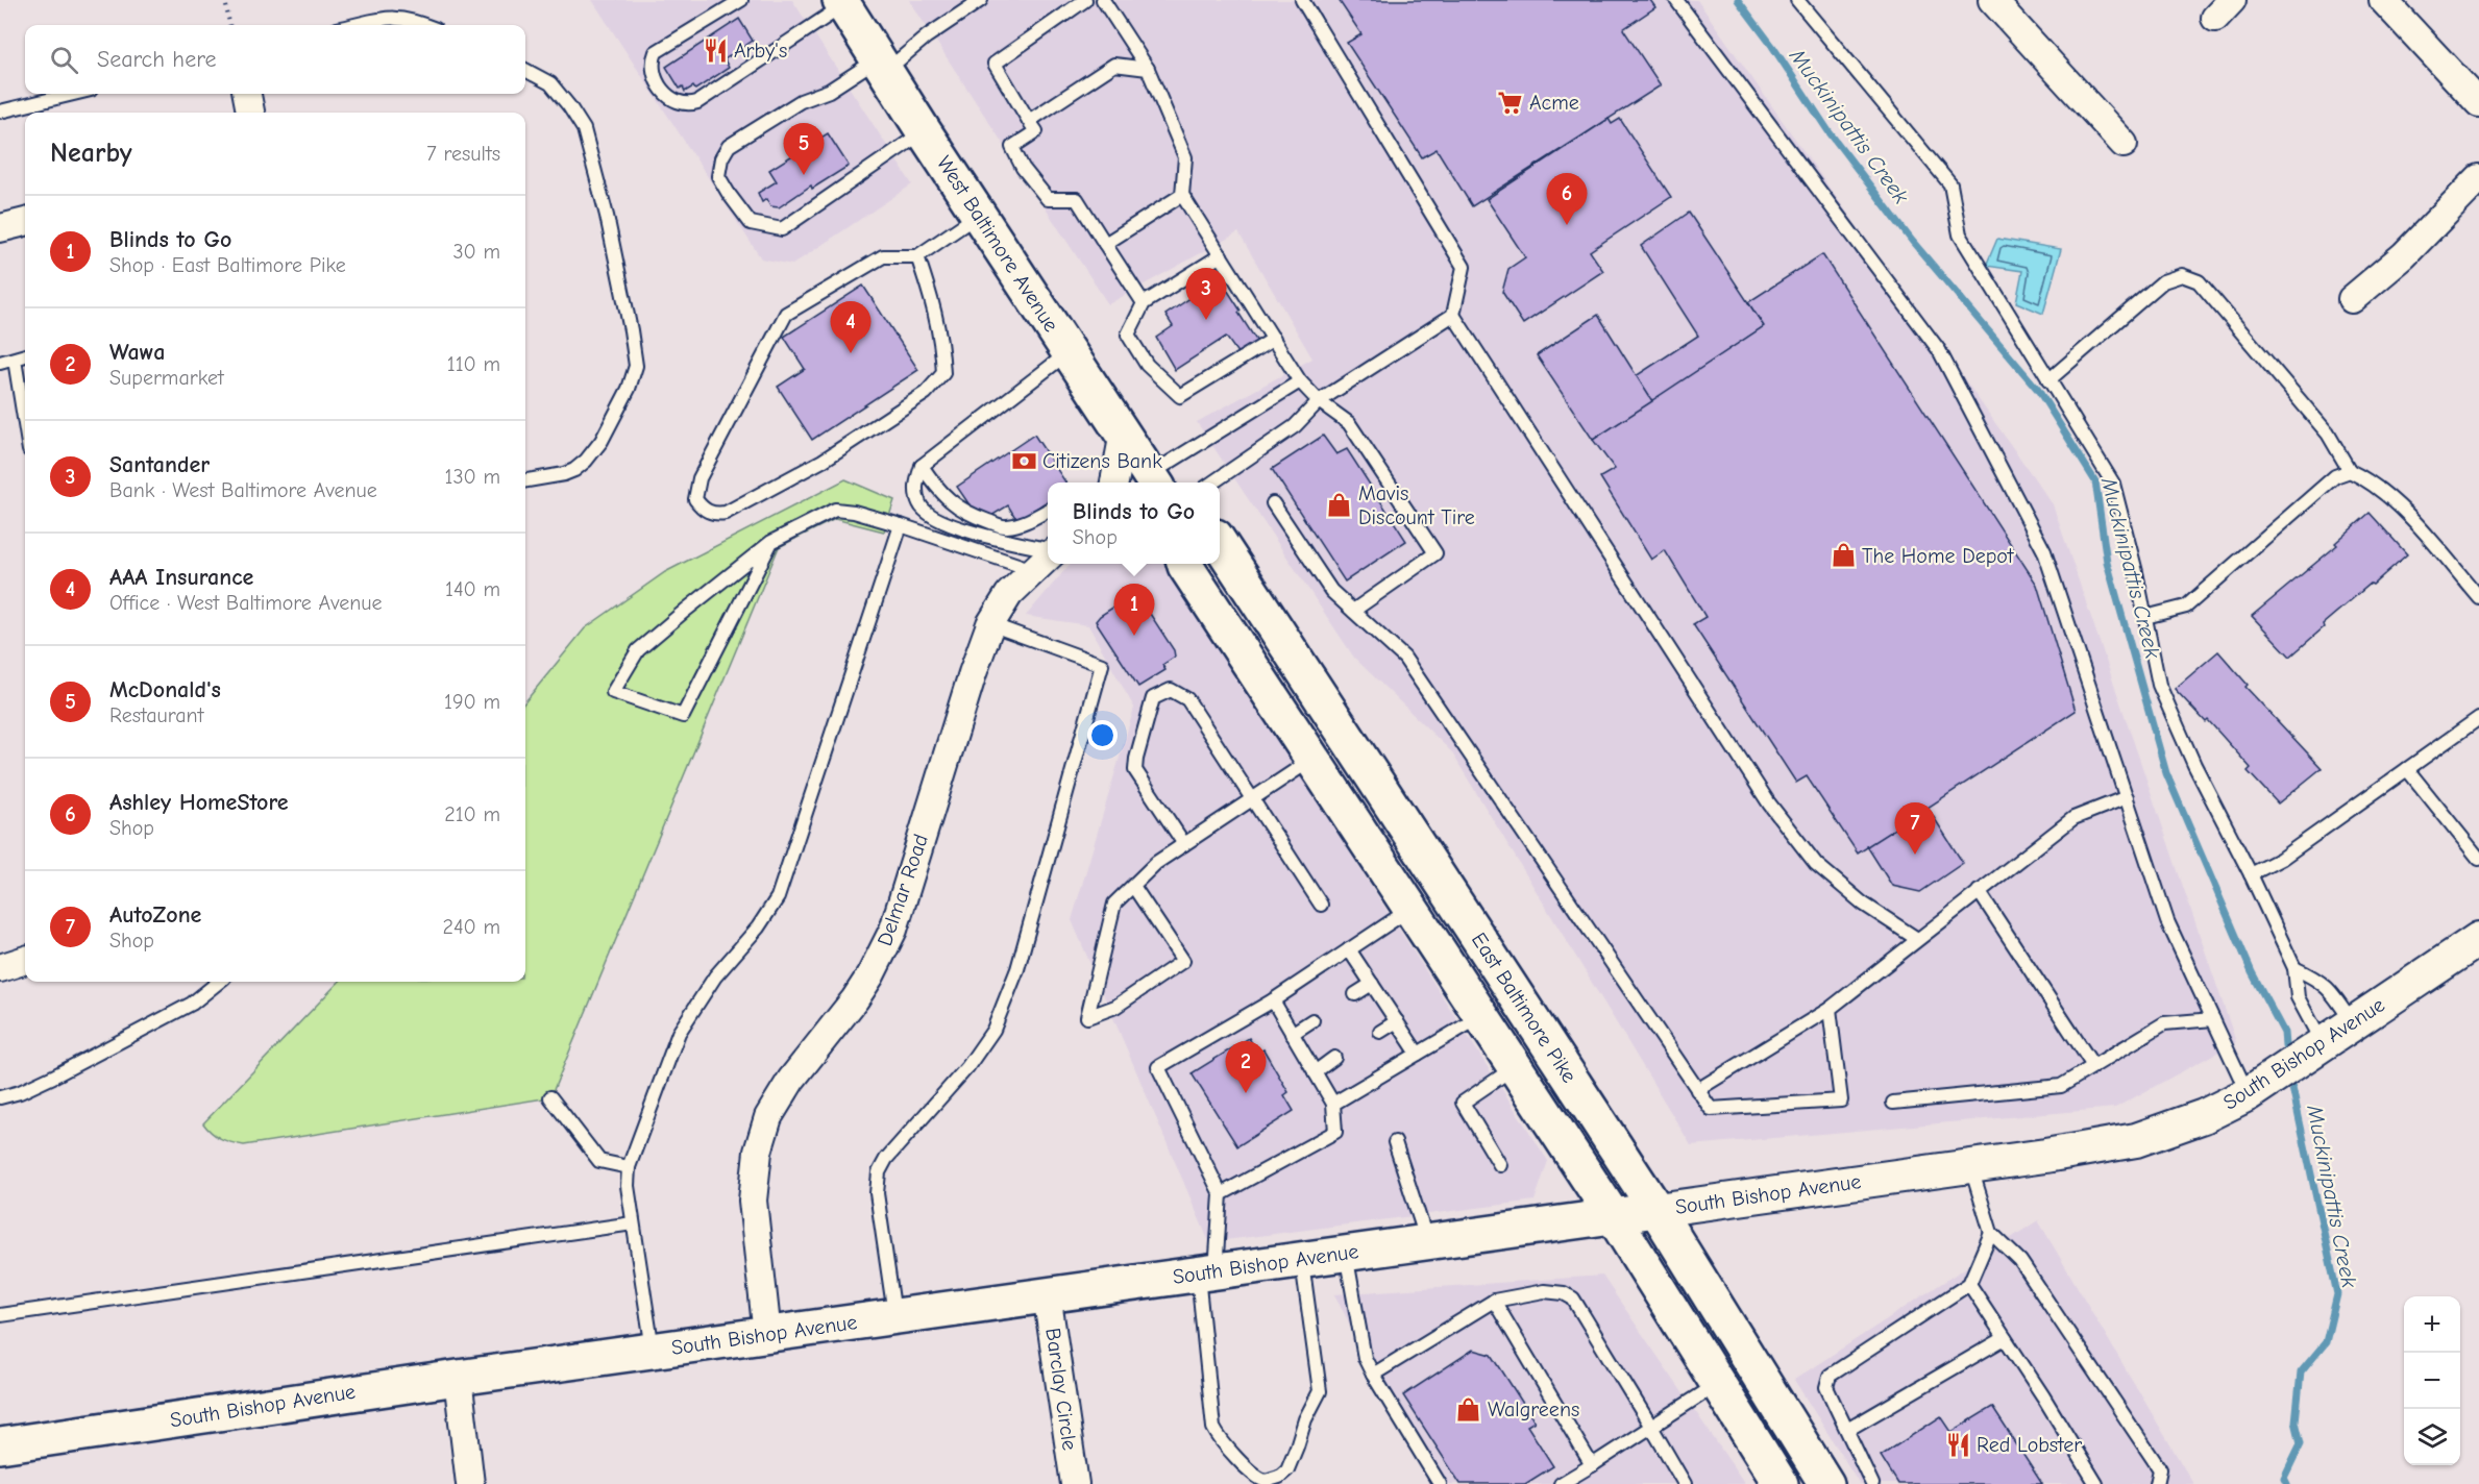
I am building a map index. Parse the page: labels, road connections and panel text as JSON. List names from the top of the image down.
{
  "streets": {
    "main road": ["West Baltimore Avenue", "East Baltimore Pike", "South Bishop Avenue"],
    "street": ["Delmar Road", "Barclay Circle"]
  },
  "crossings": [
    ["Delmar Road", "South Bishop Avenue"],
    ["East Baltimore Pike", "South Bishop Avenue"],
    ["South Bishop Avenue", "Barclay Circle"]
  ],
  "water": ["Muckinipattis Creek"],
  "places": {
    "restaurant": ["Arby's", "Red Lobster"],
    "supermarket": ["Acme"],
    "bank": ["Citizens Bank"],
    "shop": ["Mavis Discount Tire", "The Home Depot", "Walgreens"]
  },
  "page": {
    "search": "Search here",
    "heading": ["Nearby", "7 results"],
    "pins": [
      "5",
      "6",
      "3",
      "4",
      "1",
      "7",
      "2"
    ],
    "list": [
      {
        "mark": "1",
        "name": "Blinds to Go",
        "note": "Shop · East Baltimore Pike",
        "value": "30 m"
      },
      {
        "mark": "2",
        "name": "Wawa",
        "note": "Supermarket",
        "value": "110 m"
      },
      {
        "mark": "3",
        "name": "Santander",
        "note": "Bank · West Baltimore Avenue",
        "value": "130 m"
      },
      {
        "mark": "4",
        "name": "AAA Insurance",
        "note": "Office · West Baltimore Avenue",
        "value": "140 m"
      },
      {
        "mark": "5",
        "name": "McDonald's",
        "note": "Restaurant",
        "value": "190 m"
      },
      {
        "mark": "6",
        "name": "Ashley HomeStore",
        "note": "Shop",
        "value": "210 m"
      },
      {
        "mark": "7",
        "name": "AutoZone",
        "note": "Shop",
        "value": "240 m"
      }
    ],
    "popup": ["Blinds to Go", "Shop"],
    "map_buttons": ["+", "−"]
  }
}
